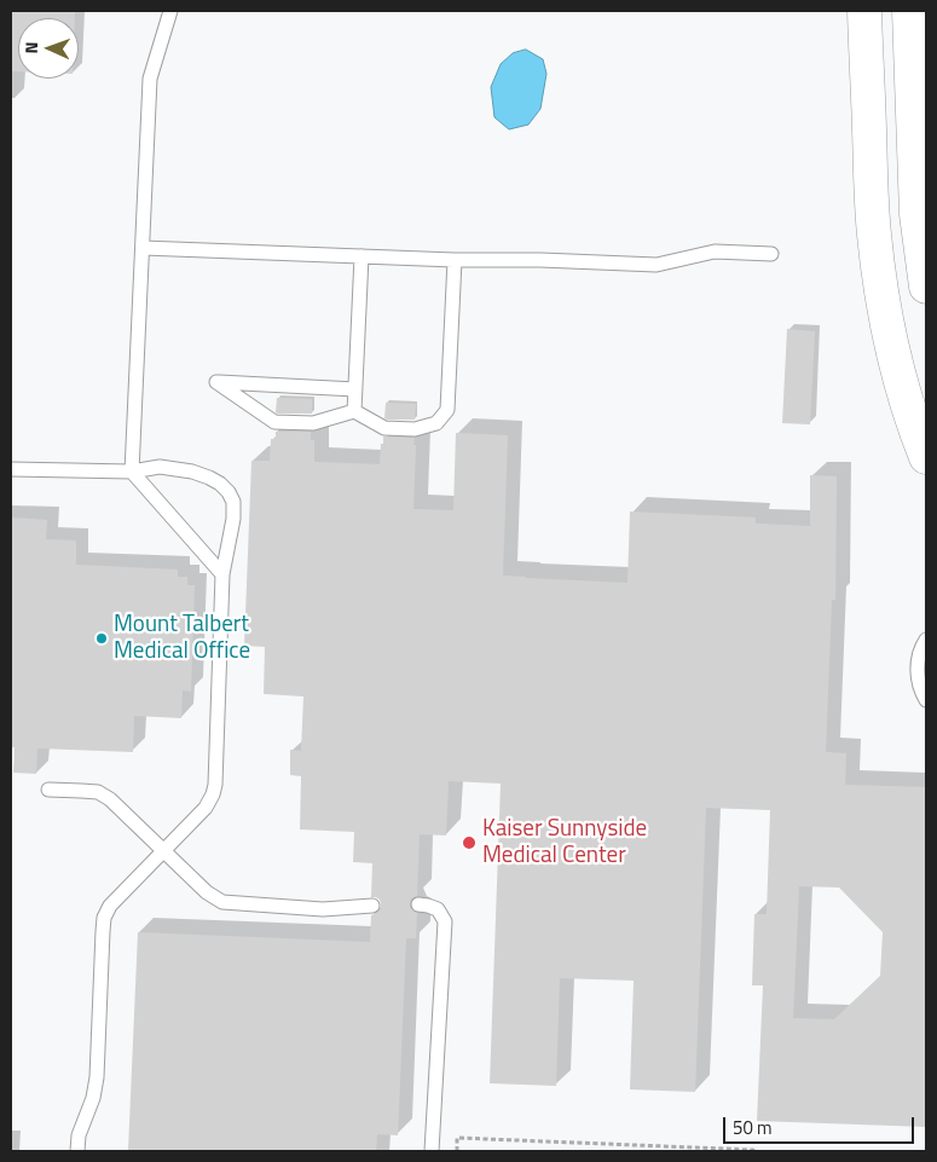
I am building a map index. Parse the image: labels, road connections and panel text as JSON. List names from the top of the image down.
{
  "places": ["Mount Talbert Medical Office", "Kaiser Sunnyside Medical Center"],
  "scale_bar": "50 m",
  "north": "left"
}
